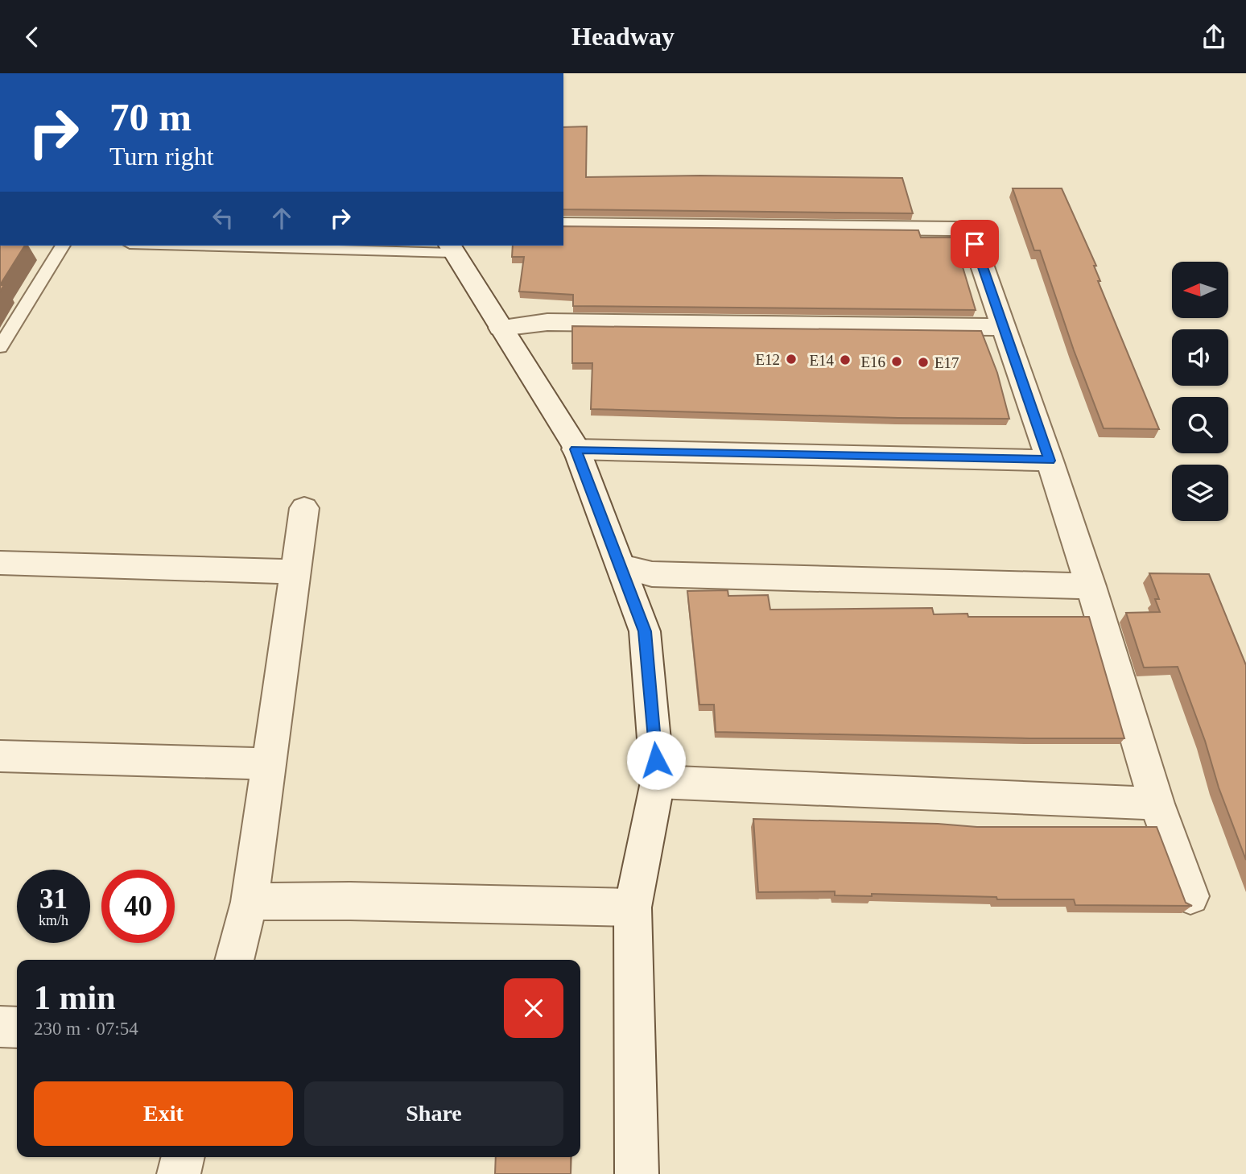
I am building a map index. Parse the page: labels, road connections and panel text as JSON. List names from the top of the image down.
{
  "places": [
    "E12",
    "E14",
    "E16",
    "E17"
  ],
  "north": "left",
  "page": {
    "header": "Headway",
    "turn": ["70 m", "Turn right"],
    "speed": "31 km/h",
    "limit": "40",
    "heading": ["1 min", "230 m · 07:54"],
    "buttons": ["Exit", "Share"]
  }
}
